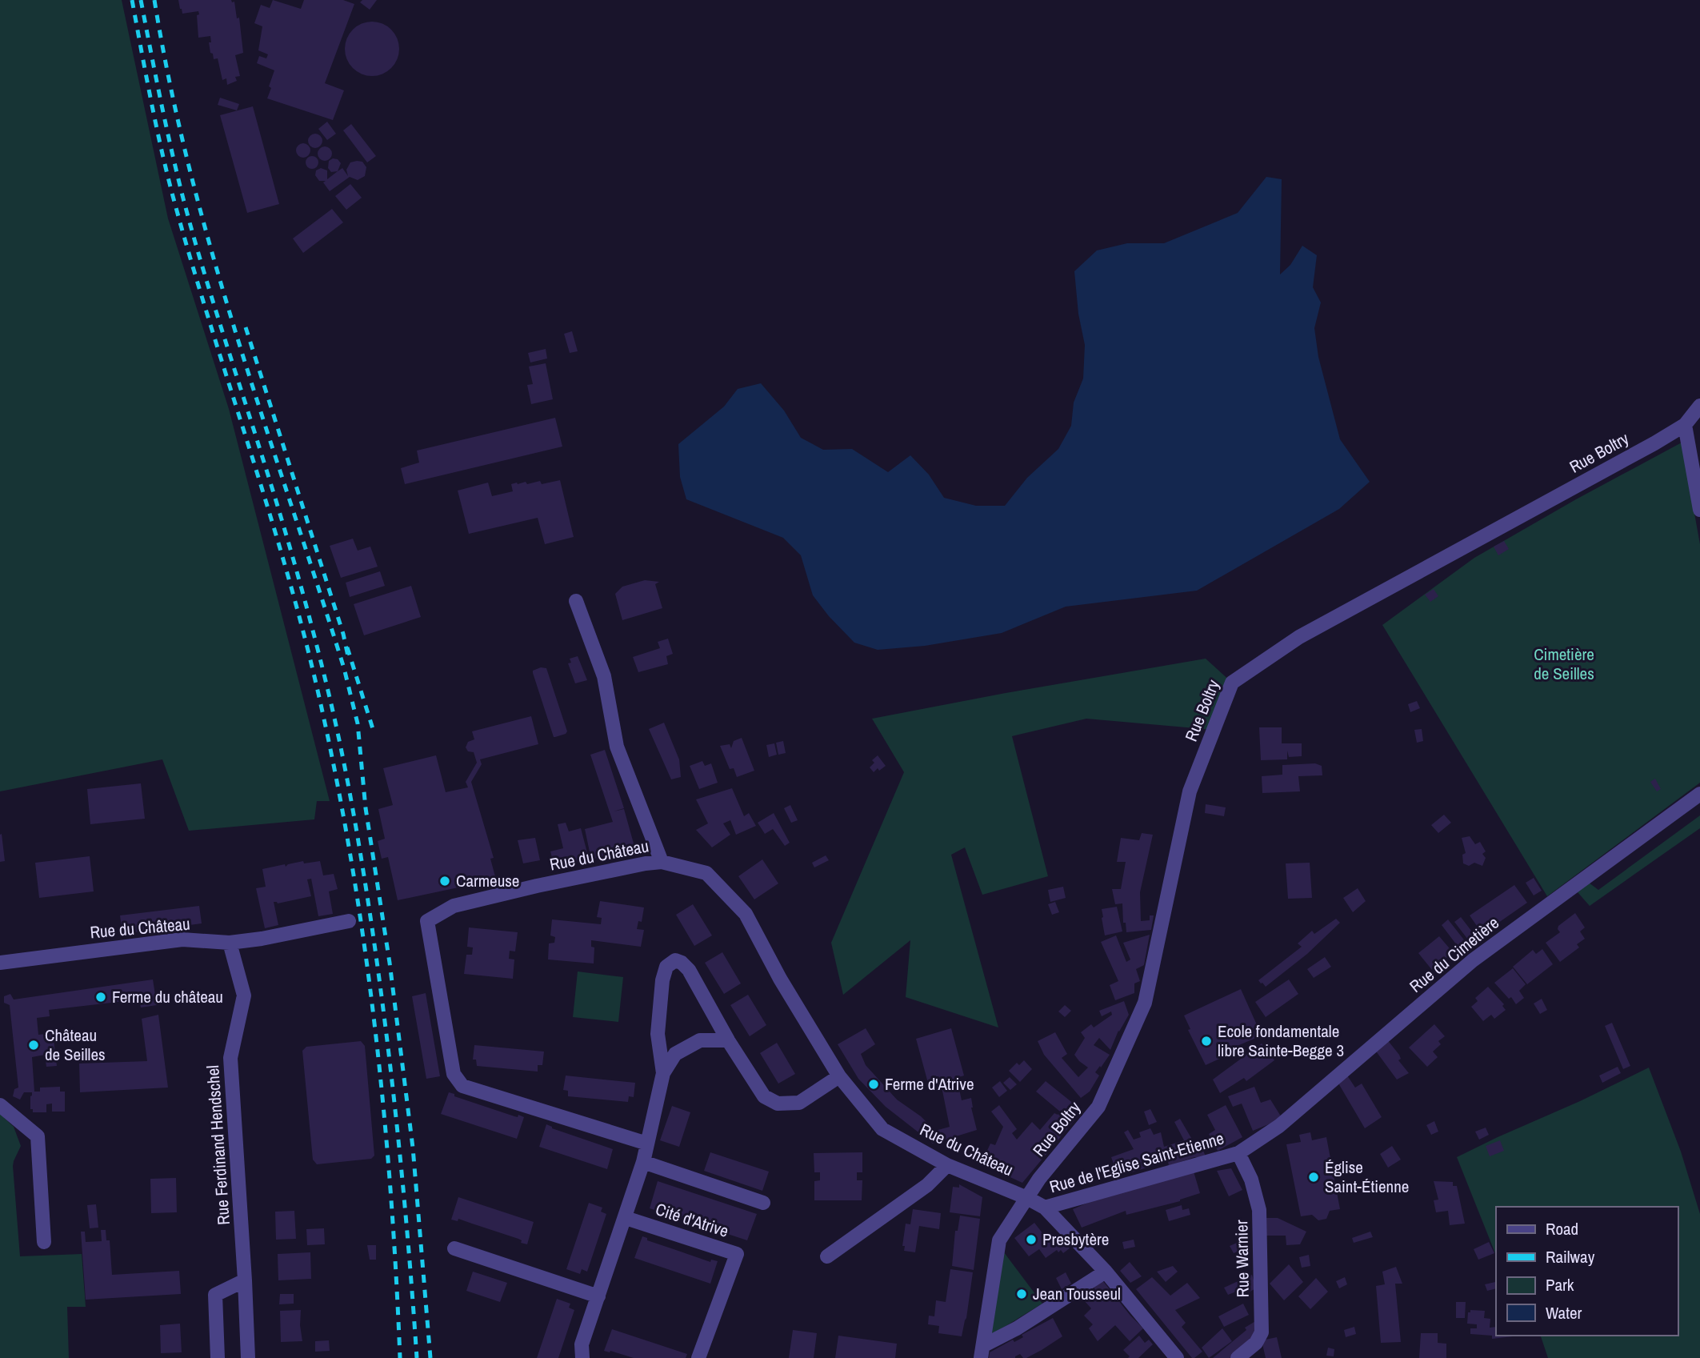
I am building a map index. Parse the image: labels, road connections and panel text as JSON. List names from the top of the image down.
{
  "streets": {
    "street": [
      "Rue Boltry",
      "Rue du Château",
      "Rue du Cimetière",
      "Rue Ferdinand Hendschel",
      "Rue de l'Eglise Saint-Etienne",
      "Cité d'Atrive",
      "Rue Warnier"
    ]
  },
  "crossings": [
    ["Rue Boltry", "Rue du Château"],
    ["Rue du Château", "Rue Ferdinand Hendschel"],
    ["Rue du Château", "Rue de l'Eglise Saint-Etienne"],
    ["Rue du Cimetière", "Rue de l'Eglise Saint-Etienne"],
    ["Rue du Cimetière", "Rue Warnier"],
    ["Rue de l'Eglise Saint-Etienne", "Rue Warnier"]
  ],
  "parks": ["Cimetière de Seilles"],
  "places": [
    "Carmeuse",
    "Ferme du château",
    "Ecole fondamentale libre Sainte-Begge 3",
    "Château de Seilles",
    "Ferme d'Atrive",
    "Église Saint-Étienne",
    "Presbytère",
    "Jean Tousseul"
  ],
  "legend": [
    "Road",
    "Railway",
    "Park",
    "Water"
  ]
}
